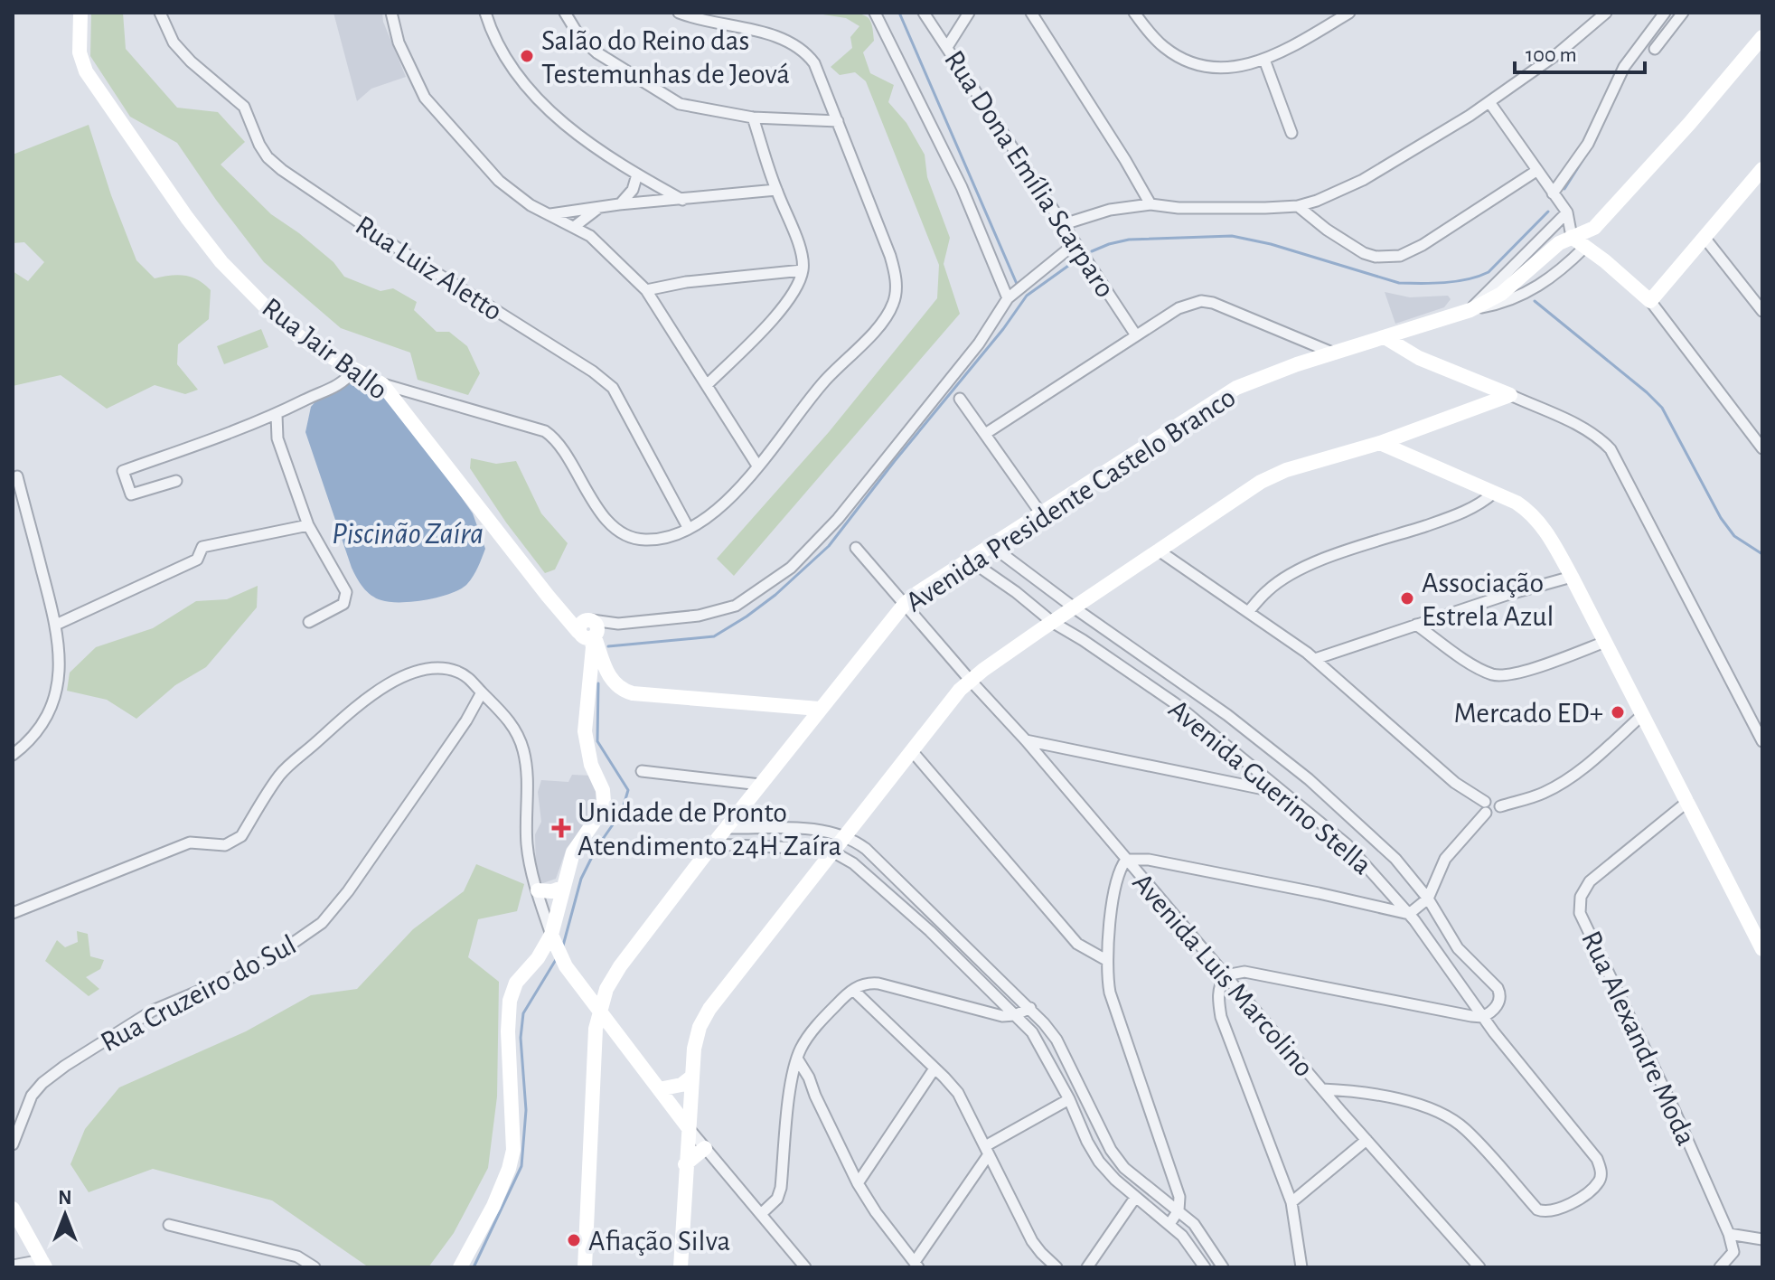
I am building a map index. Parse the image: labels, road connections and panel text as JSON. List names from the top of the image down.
{
  "streets": {
    "street": [
      "Rua Dona Emília Scarparo",
      "Rua Luiz Aletto",
      "Rua Jair Ballo",
      "Avenida Presidente Castelo Branco",
      "Avenida Guerino Stella",
      "Avenida Luis Marcolino",
      "Rua Cruzeiro do Sul",
      "Rua Alexandre Moda"
    ]
  },
  "crossings": [
    ["Avenida Presidente Castelo Branco", "Avenida Guerino Stella"],
    ["Avenida Presidente Castelo Branco", "Avenida Luis Marcolino"]
  ],
  "water": ["Piscinão Zaíra"],
  "places": {
    "other": [
      "Salão do Reino das Testemunhas de Jeová",
      "Associação Estrela Azul",
      "Mercado ED+",
      "Afiação Silva"
    ],
    "health": ["Unidade de Pronto Atendimento 24H Zaíra"]
  },
  "scale_bar": "100 m",
  "north": "top"
}
